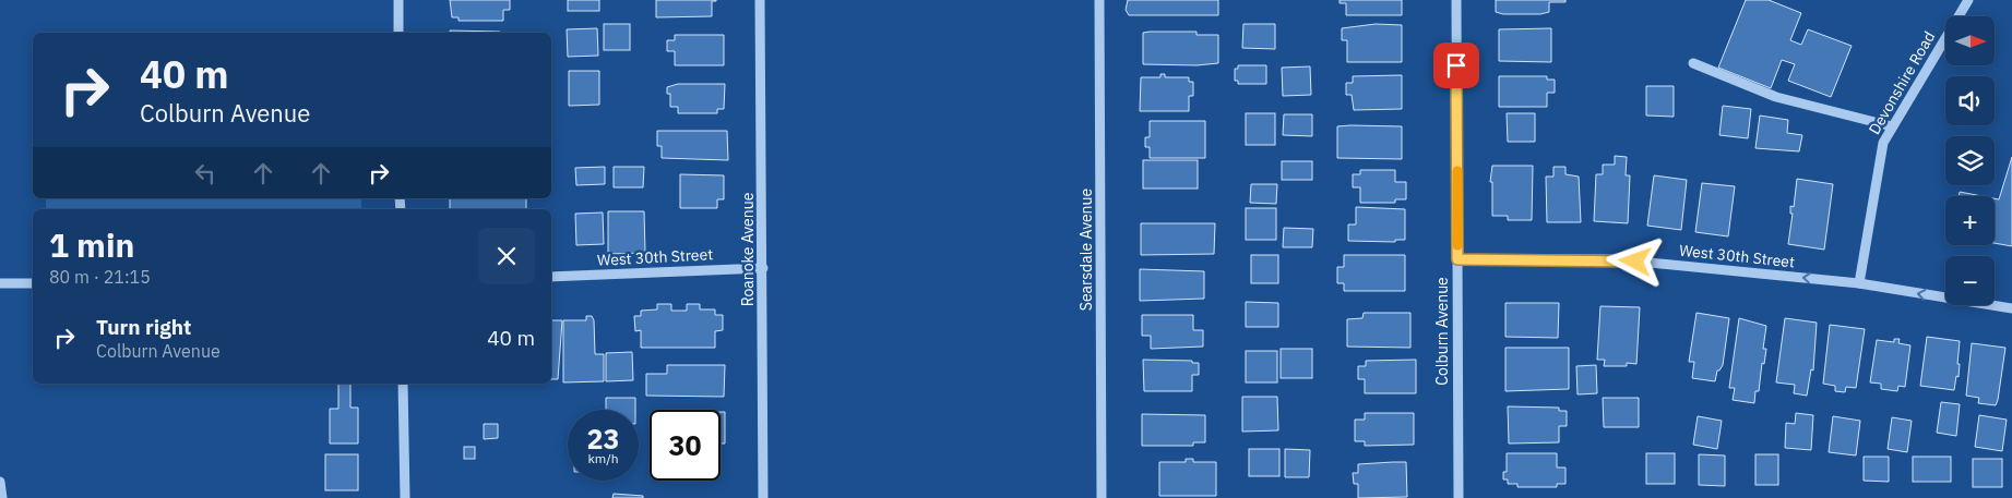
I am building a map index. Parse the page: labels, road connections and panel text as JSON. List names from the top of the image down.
{
  "streets": {
    "street": [
      "Devonshire Road",
      "Roanoke Avenue",
      "Searsdale Avenue",
      "West 30th Street",
      "Colburn Avenue"
    ]
  },
  "crossings": [
    ["Devonshire Road", "West 30th Street"],
    ["Roanoke Avenue", "West 30th Street"],
    ["West 30th Street", "Colburn Avenue"]
  ],
  "one_way": ["West 30th Street"],
  "north": "right",
  "page": {
    "map_buttons": ["+", "−"],
    "turn": ["40 m", "Colburn Avenue"],
    "heading": ["1 min", "80 m · 21:15"],
    "list": [
      {
        "name": "Turn right",
        "note": "Colburn Avenue",
        "value": "40 m"
      }
    ],
    "speed": "23 km/h",
    "limit": "30"
  }
}
